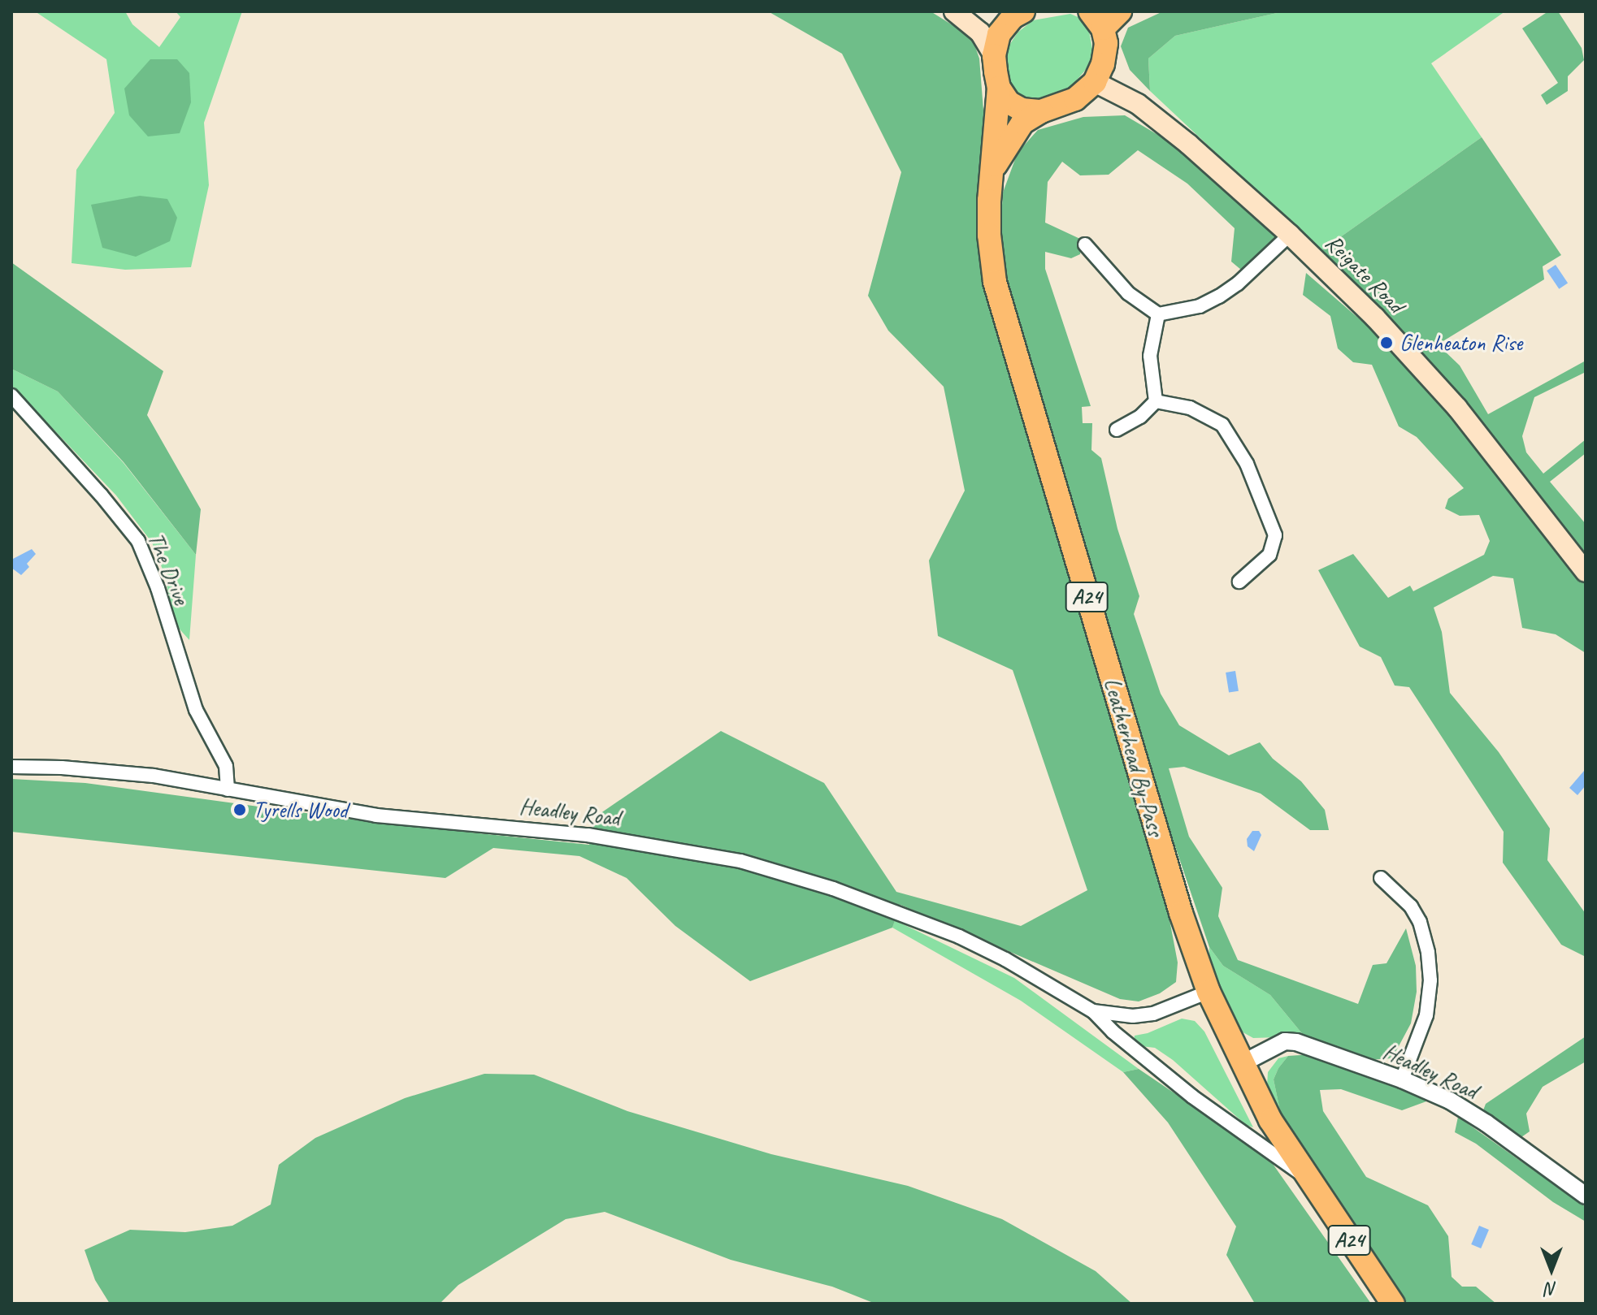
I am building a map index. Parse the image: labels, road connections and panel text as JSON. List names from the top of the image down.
{
  "streets": {
    "highway": ["A24", "Leatherhead By-Pass"],
    "main road": ["Reigate Road"],
    "street": ["The Drive", "Headley Road"]
  },
  "crossings": [
    ["The Drive", "Headley Road"],
    ["Leatherhead By-Pass", "Headley Road"]
  ],
  "places": ["Glenheaton Rise", "Tyrells Wood"],
  "north": "bottom"
}
